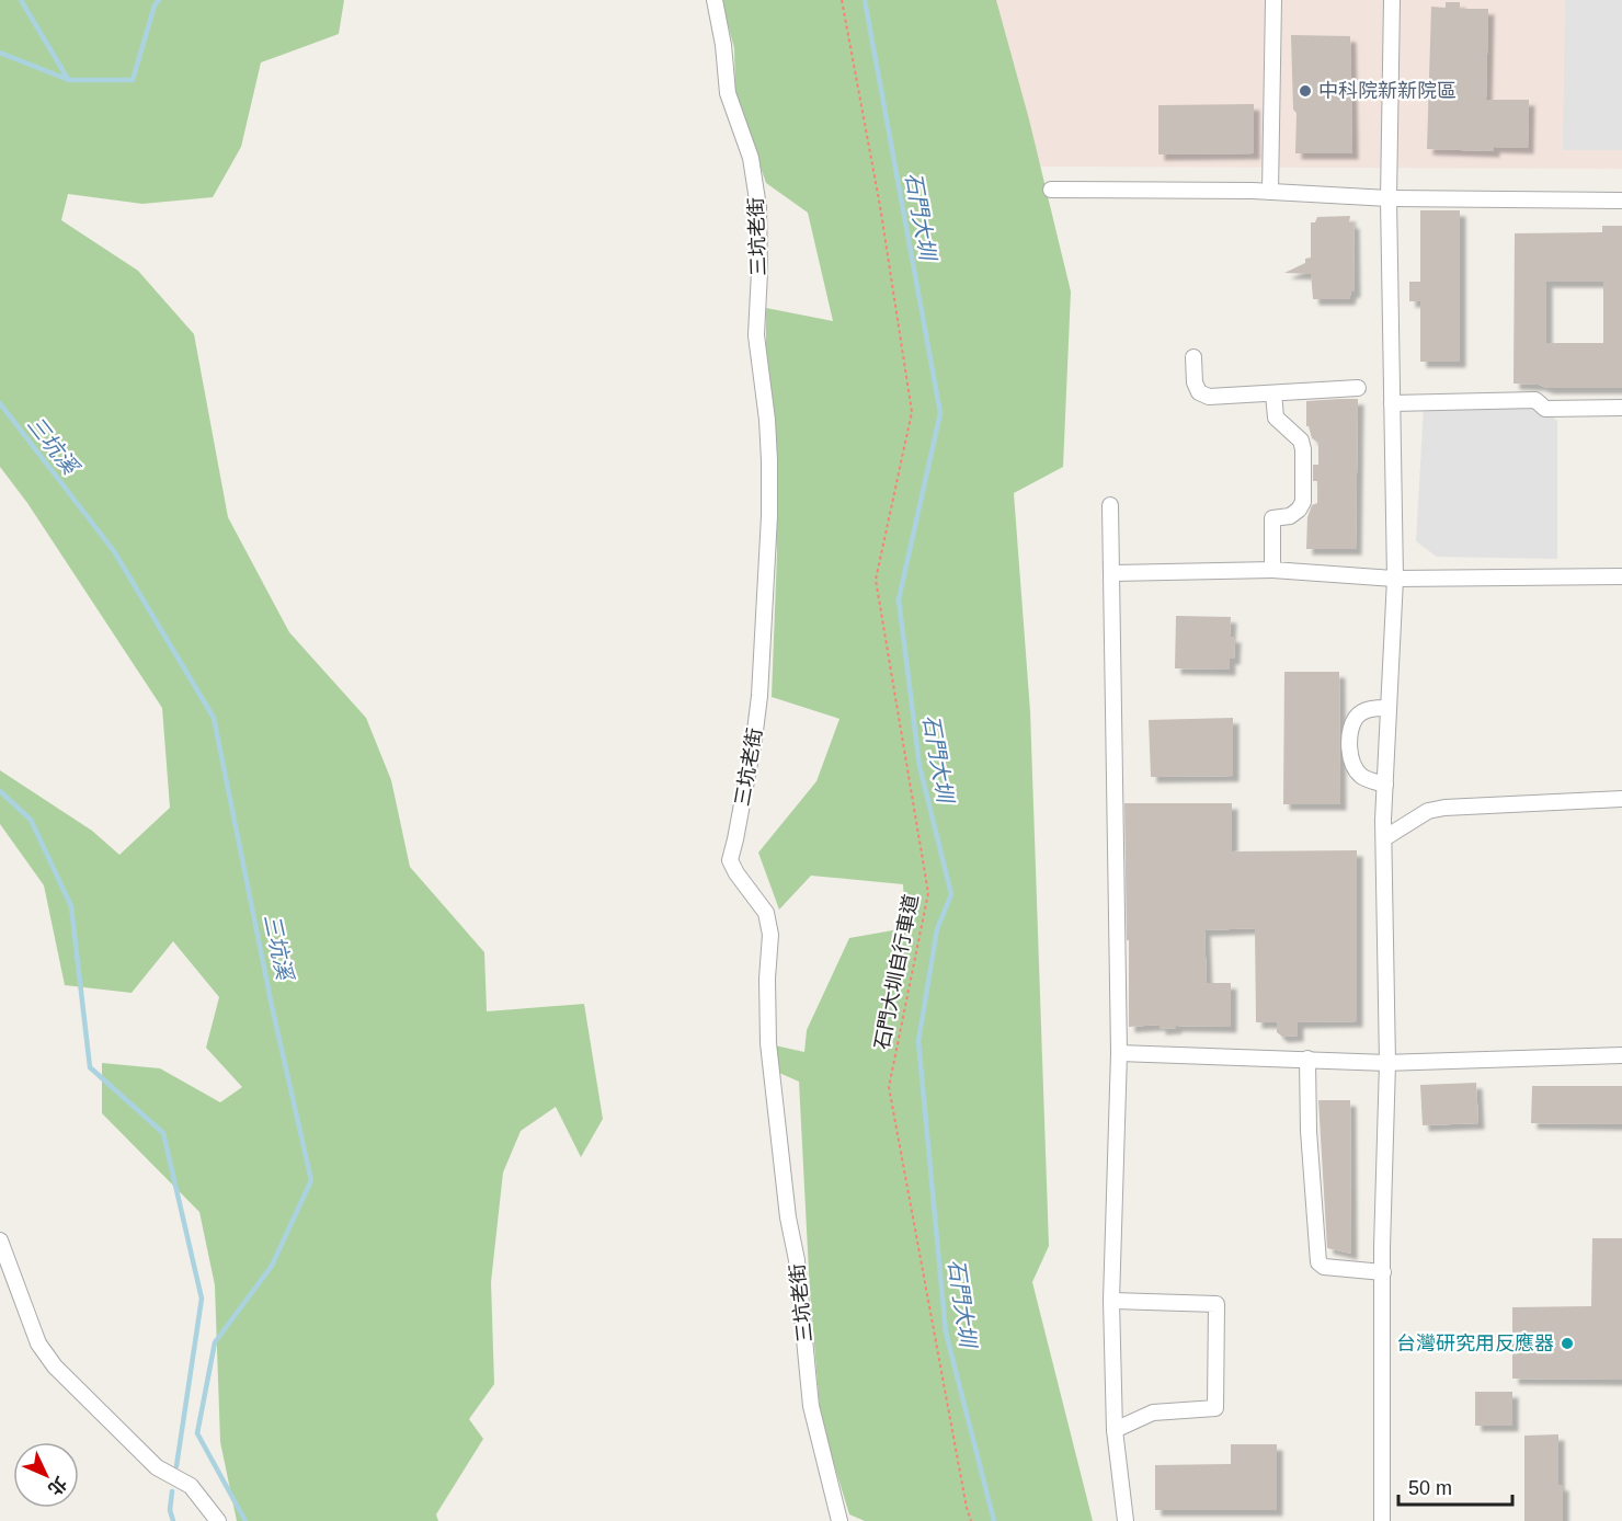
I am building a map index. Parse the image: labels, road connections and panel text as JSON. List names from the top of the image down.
{
  "streets": {
    "street": ["三坑老街"],
    "path": ["石門大圳自行車道"]
  },
  "water": ["石門大圳", "三坑溪"],
  "places": ["中科院新新院區", "台灣研究用反應器"],
  "scale_bar": "50 m",
  "north": "bottom right"
}
